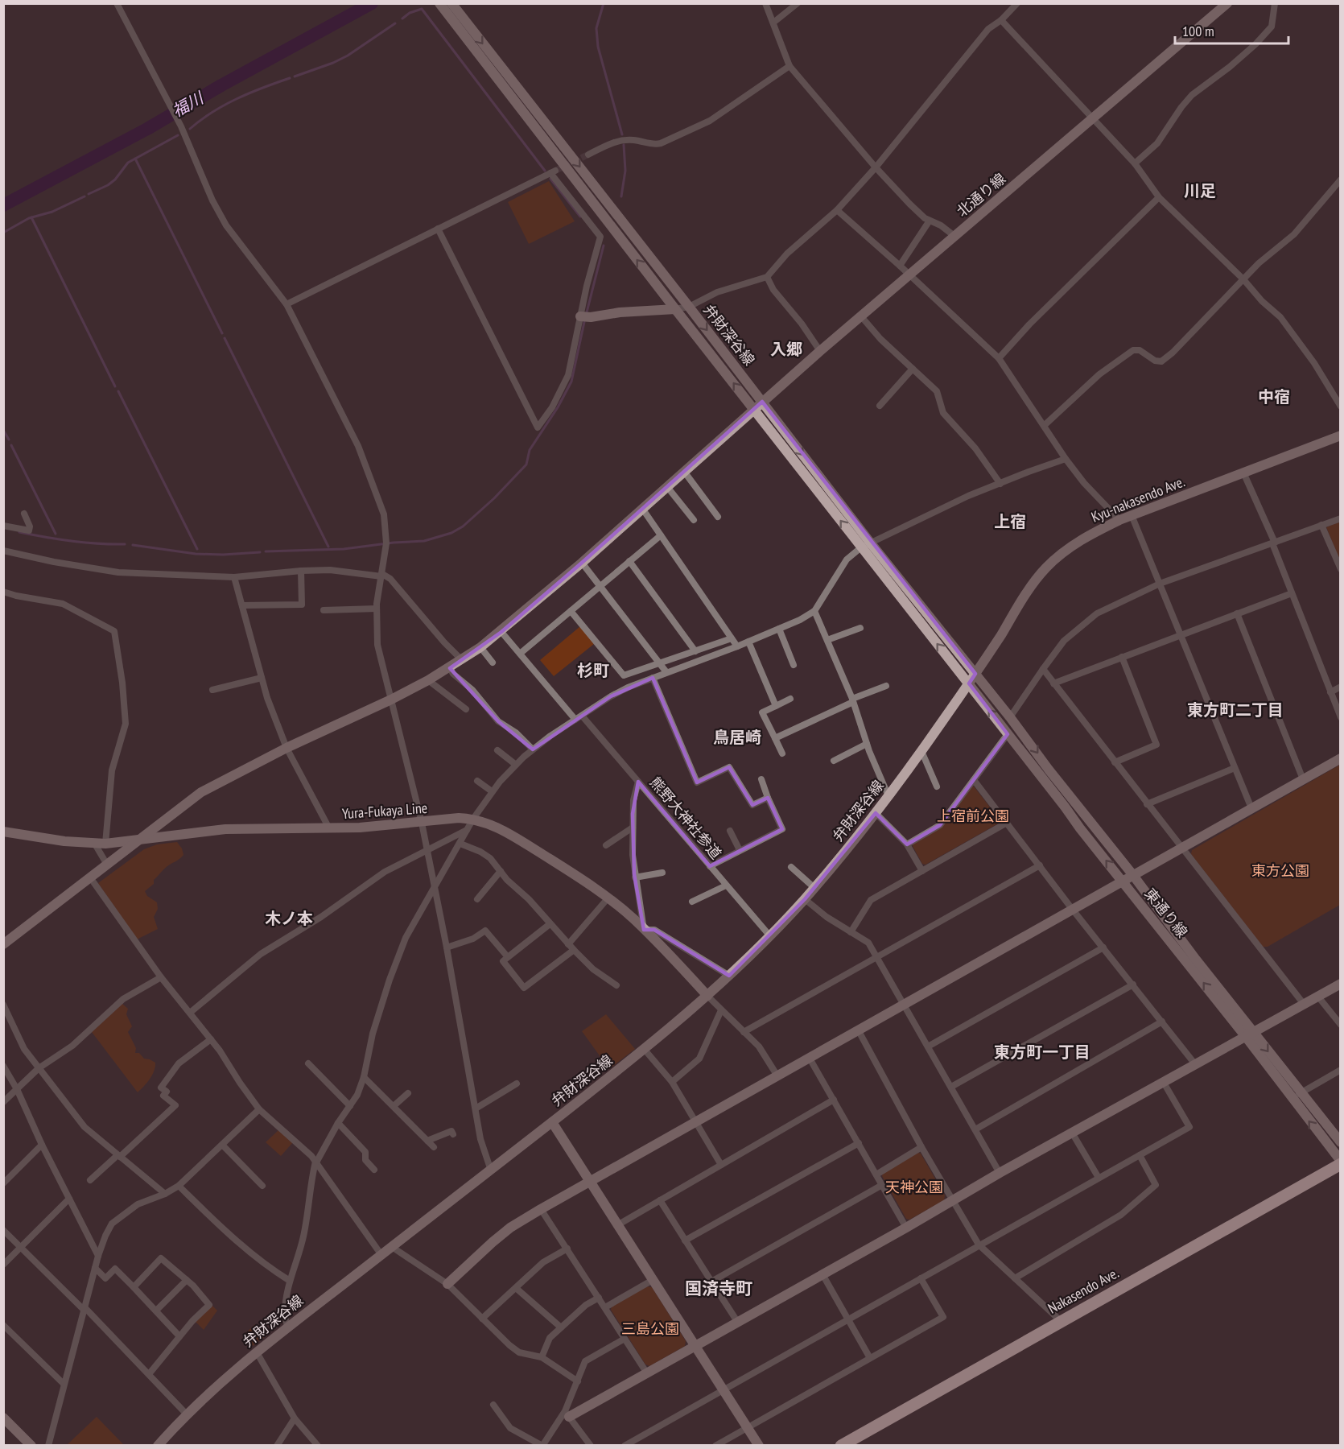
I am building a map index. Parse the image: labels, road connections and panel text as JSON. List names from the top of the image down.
{
  "streets": {
    "highway": ["Nakasendo Ave."],
    "street": [
      "北通り線",
      "弁財深谷線",
      "Kyu-nakasendo Ave.",
      "Yura-Fukaya Line",
      "熊野大神社参道",
      "東通り線"
    ]
  },
  "crossings": [
    ["北通り線", "弁財深谷線"],
    ["北通り線", "Yura-Fukaya Line"],
    ["北通り線", "熊野大神社参道"],
    ["弁財深谷線", "Kyu-nakasendo Ave."],
    ["弁財深谷線", "Yura-Fukaya Line"],
    ["弁財深谷線", "熊野大神社参道"],
    ["弁財深谷線", "東通り線"],
    ["Kyu-nakasendo Ave.", "東通り線"],
    ["東通り線", "Nakasendo Ave."]
  ],
  "districts": [
    "川足",
    "入郷",
    "中宿",
    "上宿",
    "杉町",
    "東方町二丁目",
    "鳥居崎",
    "木ノ本",
    "東方町一丁目",
    "国済寺町"
  ],
  "water": ["福川"],
  "parks": [
    "上宿前公園",
    "東方公園",
    "天神公園",
    "三島公園"
  ],
  "scale_bar": "100 m"
}
